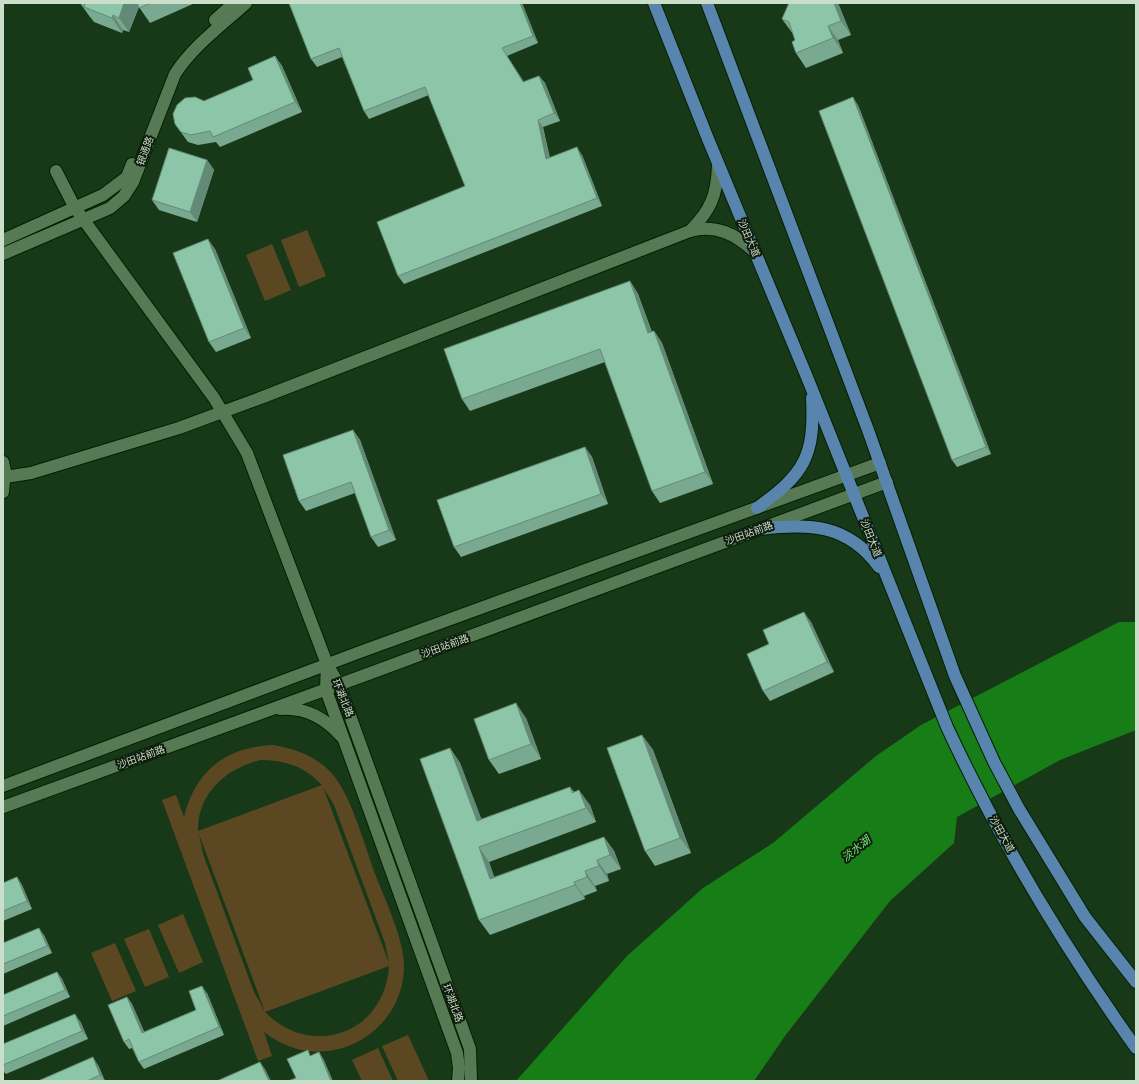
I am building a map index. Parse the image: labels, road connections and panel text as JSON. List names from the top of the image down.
{
  "streets": {
    "main road": ["沙田大道"],
    "street": ["银通路", "沙田站前路", "环湖北路"]
  },
  "crossings": [
    ["沙田大道", "沙田站前路"],
    ["沙田站前路", "环湖北路"]
  ],
  "water": ["淡水湖"]
}
